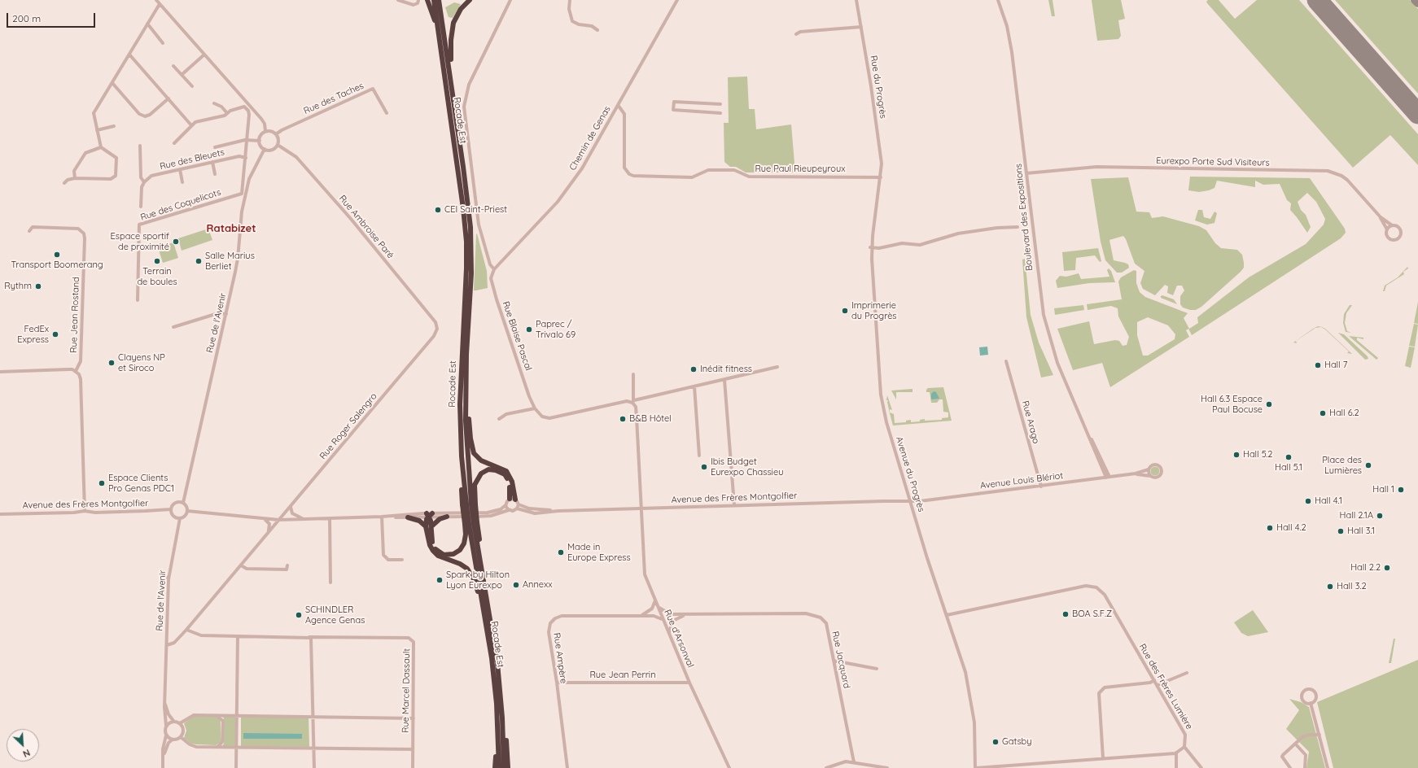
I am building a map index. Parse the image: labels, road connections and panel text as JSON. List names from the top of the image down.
{
  "streets": {
    "highway": ["Rocade Est"],
    "street": [
      "Rue du Progrès",
      "Rue des Taches",
      "Chemin de Genas",
      "Rue des Bleuets",
      "Eurexpo Porte Sud Visiteurs",
      "Rue Paul Rieupeyroux",
      "Rue des Coquelicots",
      "Boulevard des Expositions",
      "Rue Ambroise Paré",
      "Rue Jean Rostand",
      "Rue de l'Avenir",
      "Rue Blaise Pascal",
      "Rue Arago",
      "Rue Roger Salengro",
      "Avenue du Progrès",
      "Avenue Louis Blériot",
      "Avenue des Frères Montgolfier",
      "Rue d'Arsonval",
      "Rue Ampère",
      "Rue Jacquard",
      "Rue Jean Perrin",
      "Rue des Frères Lumière",
      "Rue Marcel Dassault"
    ]
  },
  "crossings": [
    ["Rue du Progrès", "Rue Paul Rieupeyroux"],
    ["Rue du Progrès", "Avenue du Progrès"],
    ["Rue des Taches", "Rue Ambroise Paré"],
    ["Rue des Taches", "Rue de l'Avenir"],
    ["Chemin de Genas", "Rue Paul Rieupeyroux"],
    ["Chemin de Genas", "Rue Blaise Pascal"],
    ["Rue des Bleuets", "Rue des Coquelicots"],
    ["Eurexpo Porte Sud Visiteurs", "Boulevard des Expositions"],
    ["Rue Paul Rieupeyroux", "Avenue du Progrès"],
    ["Boulevard des Expositions", "Avenue Louis Blériot"],
    ["Rue Ambroise Paré", "Rue de l'Avenir"],
    ["Rue Ambroise Paré", "Rue Roger Salengro"],
    ["Rue de l'Avenir", "Rue Roger Salengro"],
    ["Rue de l'Avenir", "Avenue des Frères Montgolfier"],
    ["Rue Arago", "Avenue Louis Blériot"],
    ["Rue Roger Salengro", "Avenue des Frères Montgolfier"],
    ["Rue Roger Salengro", "Rue Marcel Dassault"],
    ["Avenue du Progrès", "Avenue Louis Blériot"],
    ["Avenue du Progrès", "Avenue des Frères Montgolfier"],
    ["Avenue du Progrès", "Rue des Frères Lumière"],
    ["Avenue Louis Blériot", "Avenue des Frères Montgolfier"],
    ["Avenue des Frères Montgolfier", "Rue d'Arsonval"],
    ["Rue d'Arsonval", "Rue Ampère"],
    ["Rue d'Arsonval", "Rue Jacquard"],
    ["Rue d'Arsonval", "Rue Jean Perrin"],
    ["Rue Ampère", "Rue Jean Perrin"]
  ],
  "districts": ["Ratabizet"],
  "places": [
    "CEI Saint-Priest",
    "Espace sportif de proximité",
    "Transport Boomerang",
    "Terrain de boules",
    "Salle Marius Berliet",
    "Rythm",
    "Imprimerie du Progrès",
    "Paprec / Trivalo 69",
    "FedEx Express",
    "Clayens NP et Siroco",
    "Hall 7",
    "Inédit fitness",
    "Hall 6.3 Espace Paul Bocuse",
    "Hall 6.2",
    "B&B Hôtel",
    "Hall 5.2",
    "Hall 5.1",
    "Place des Lumières",
    "Ibis Budget Eurexpo Chassieu",
    "Espace Clients Pro Genas PDC1",
    "Hall 1",
    "Hall 4.1",
    "Hall 2.1A",
    "Hall 4.2",
    "Hall 3.1",
    "Made in Europe Express",
    "Hall 2.2",
    "Spark by Hilton Lyon Eurexpo",
    "Annexx",
    "Hall 3.2",
    "BOA S.F.Z",
    "SCHINDLER Agence Genas",
    "Gatsby"
  ],
  "scale_bar": "200 m",
  "north": "bottom right"
}
